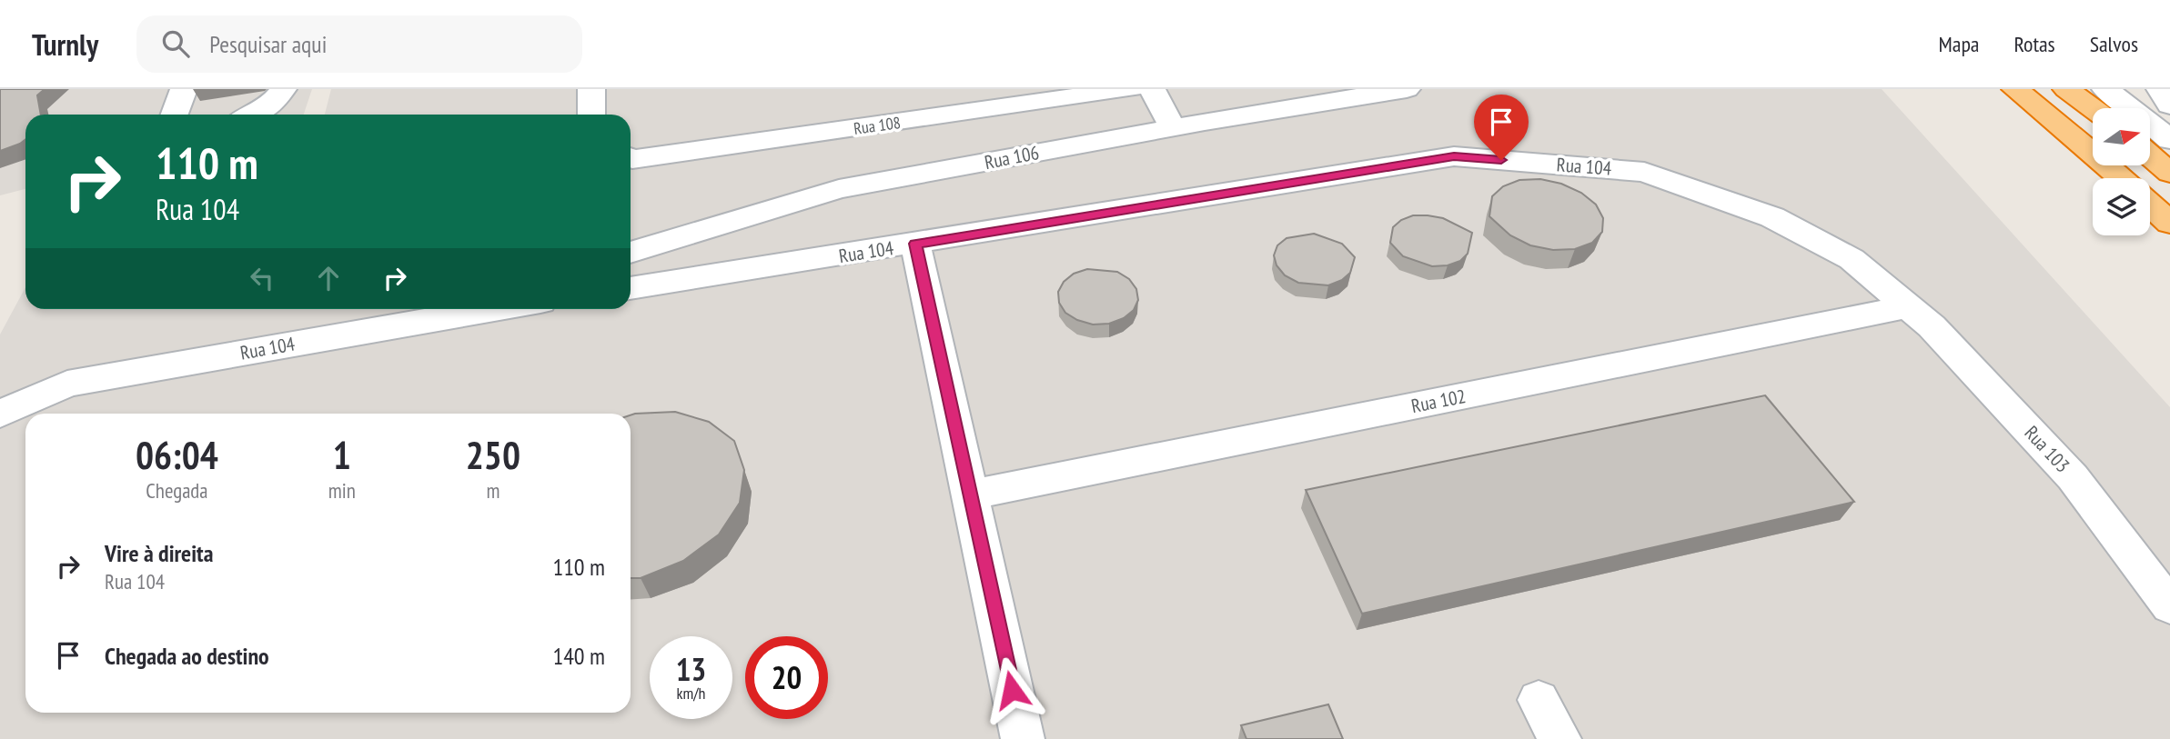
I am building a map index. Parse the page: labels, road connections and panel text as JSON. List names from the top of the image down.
{
  "streets": {
    "street": [
      "Rua 108",
      "Rua 106",
      "Rua 104",
      "Rua 102",
      "Rua 103"
    ]
  },
  "crossings": [
    ["Rua 104", "Rua 102"],
    ["Rua 104", "Rua 103"],
    ["Rua 102", "Rua 103"]
  ],
  "north": "right",
  "page": {
    "header": "Turnly",
    "search": "Pesquisar aqui",
    "nav": ["Mapa", "Rotas", "Salvos"],
    "turn": ["110 m", "Rua 104"],
    "eta": [
      "06:04",
      "Chegada",
      "1",
      "min",
      "250",
      "m"
    ],
    "list": [
      {
        "name": "Vire à direita",
        "note": "Rua 104",
        "value": "110 m"
      },
      {
        "name": "Chegada ao destino",
        "value": "140 m"
      }
    ],
    "speed": "13 km/h",
    "limit": "20"
  }
}
